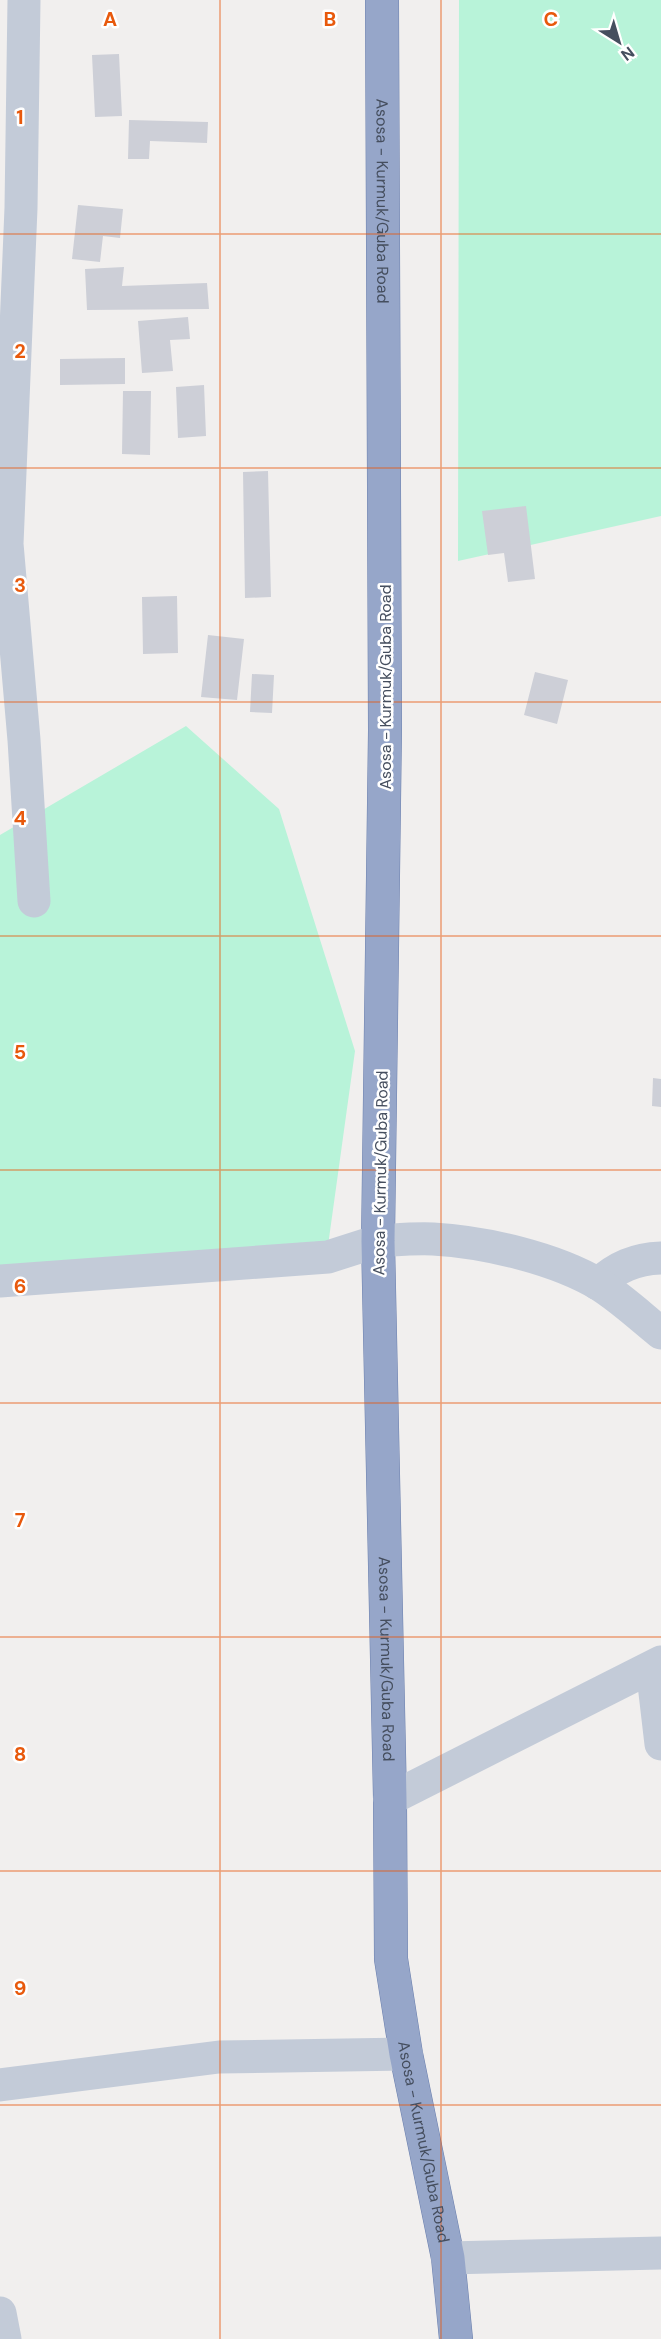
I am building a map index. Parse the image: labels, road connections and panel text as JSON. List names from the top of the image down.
{
  "streets": {
    "highway": ["Asosa - Kurmuk/Guba Road"]
  },
  "north": "bottom right",
  "grid": {
    "columns": ["A", "B", "C"],
    "rows": [
      "1",
      "2",
      "3",
      "4",
      "5",
      "6",
      "7",
      "8",
      "9"
    ]
  }
}
